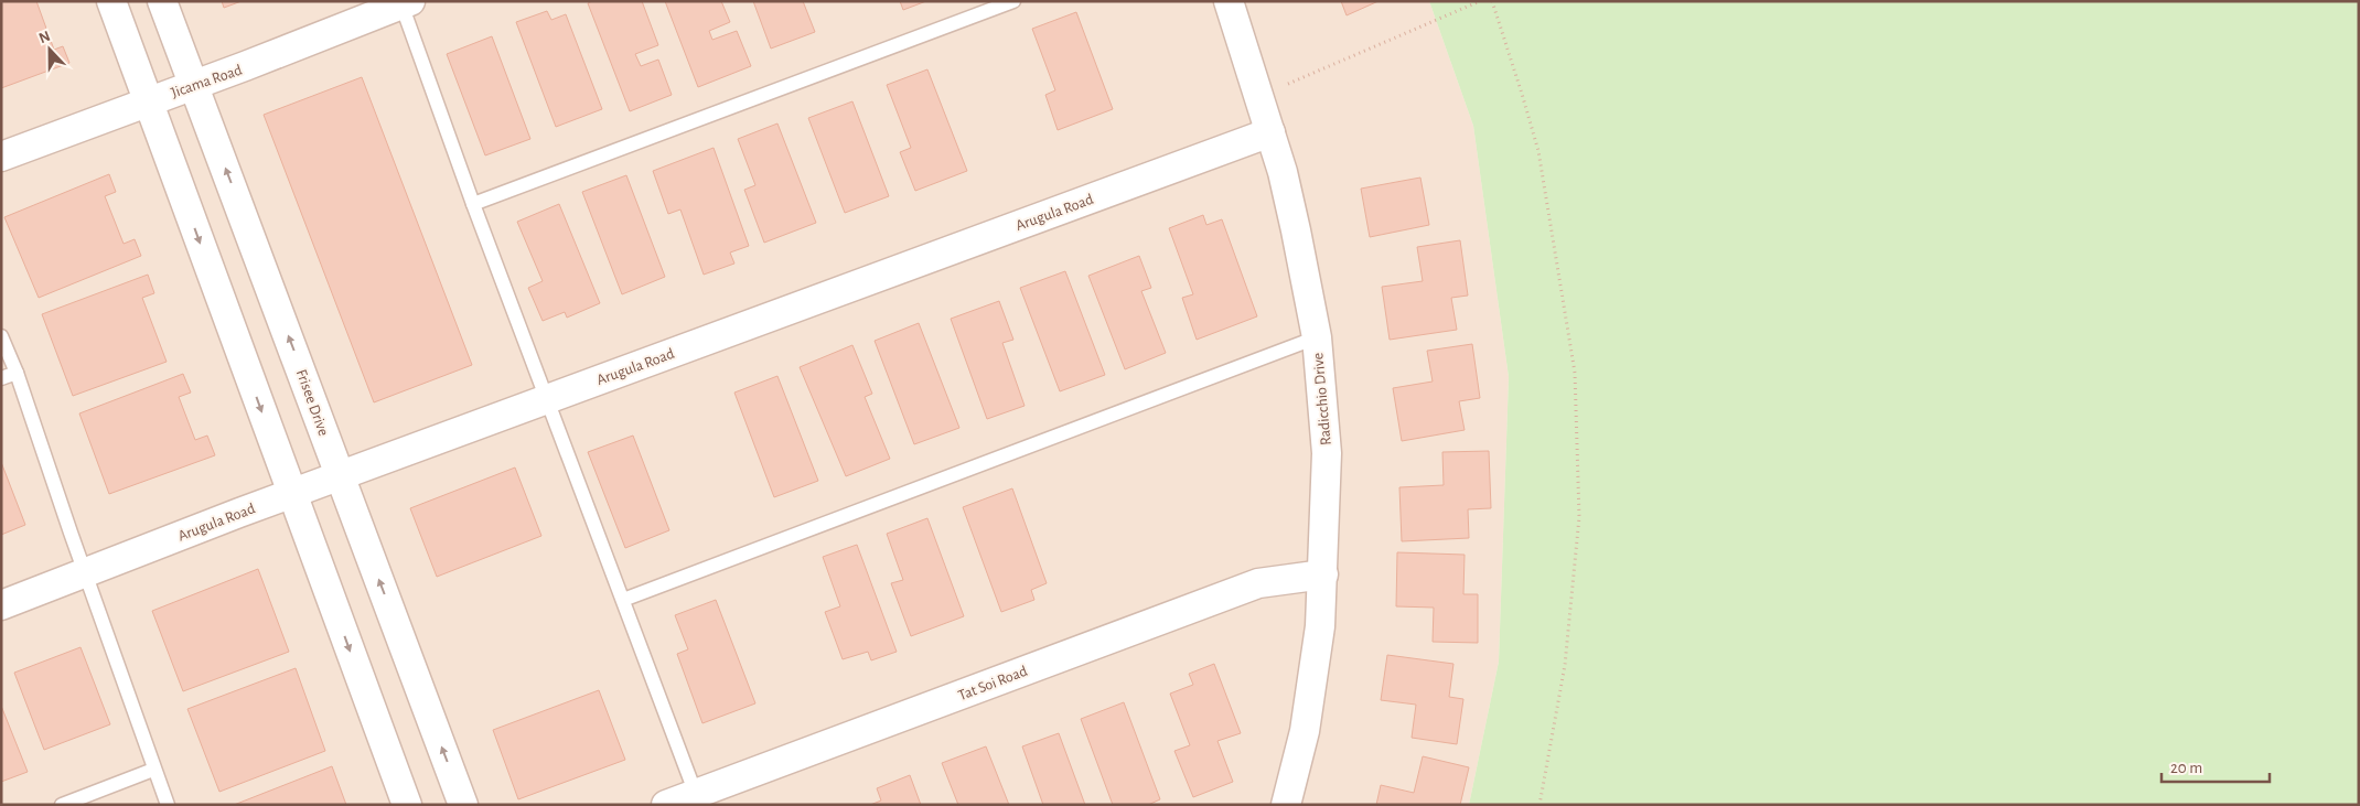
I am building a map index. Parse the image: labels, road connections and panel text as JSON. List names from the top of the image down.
{
  "streets": {
    "street": [
      "Jicama Road",
      "Arugula Road",
      "Radicchio Drive",
      "Frisee Drive",
      "Tat Soi Road"
    ]
  },
  "crossings": [
    ["Jicama Road", "Frisee Drive"],
    ["Arugula Road", "Radicchio Drive"],
    ["Arugula Road", "Frisee Drive"],
    ["Radicchio Drive", "Tat Soi Road"]
  ],
  "scale_bar": "20 m",
  "north": "top"
}
